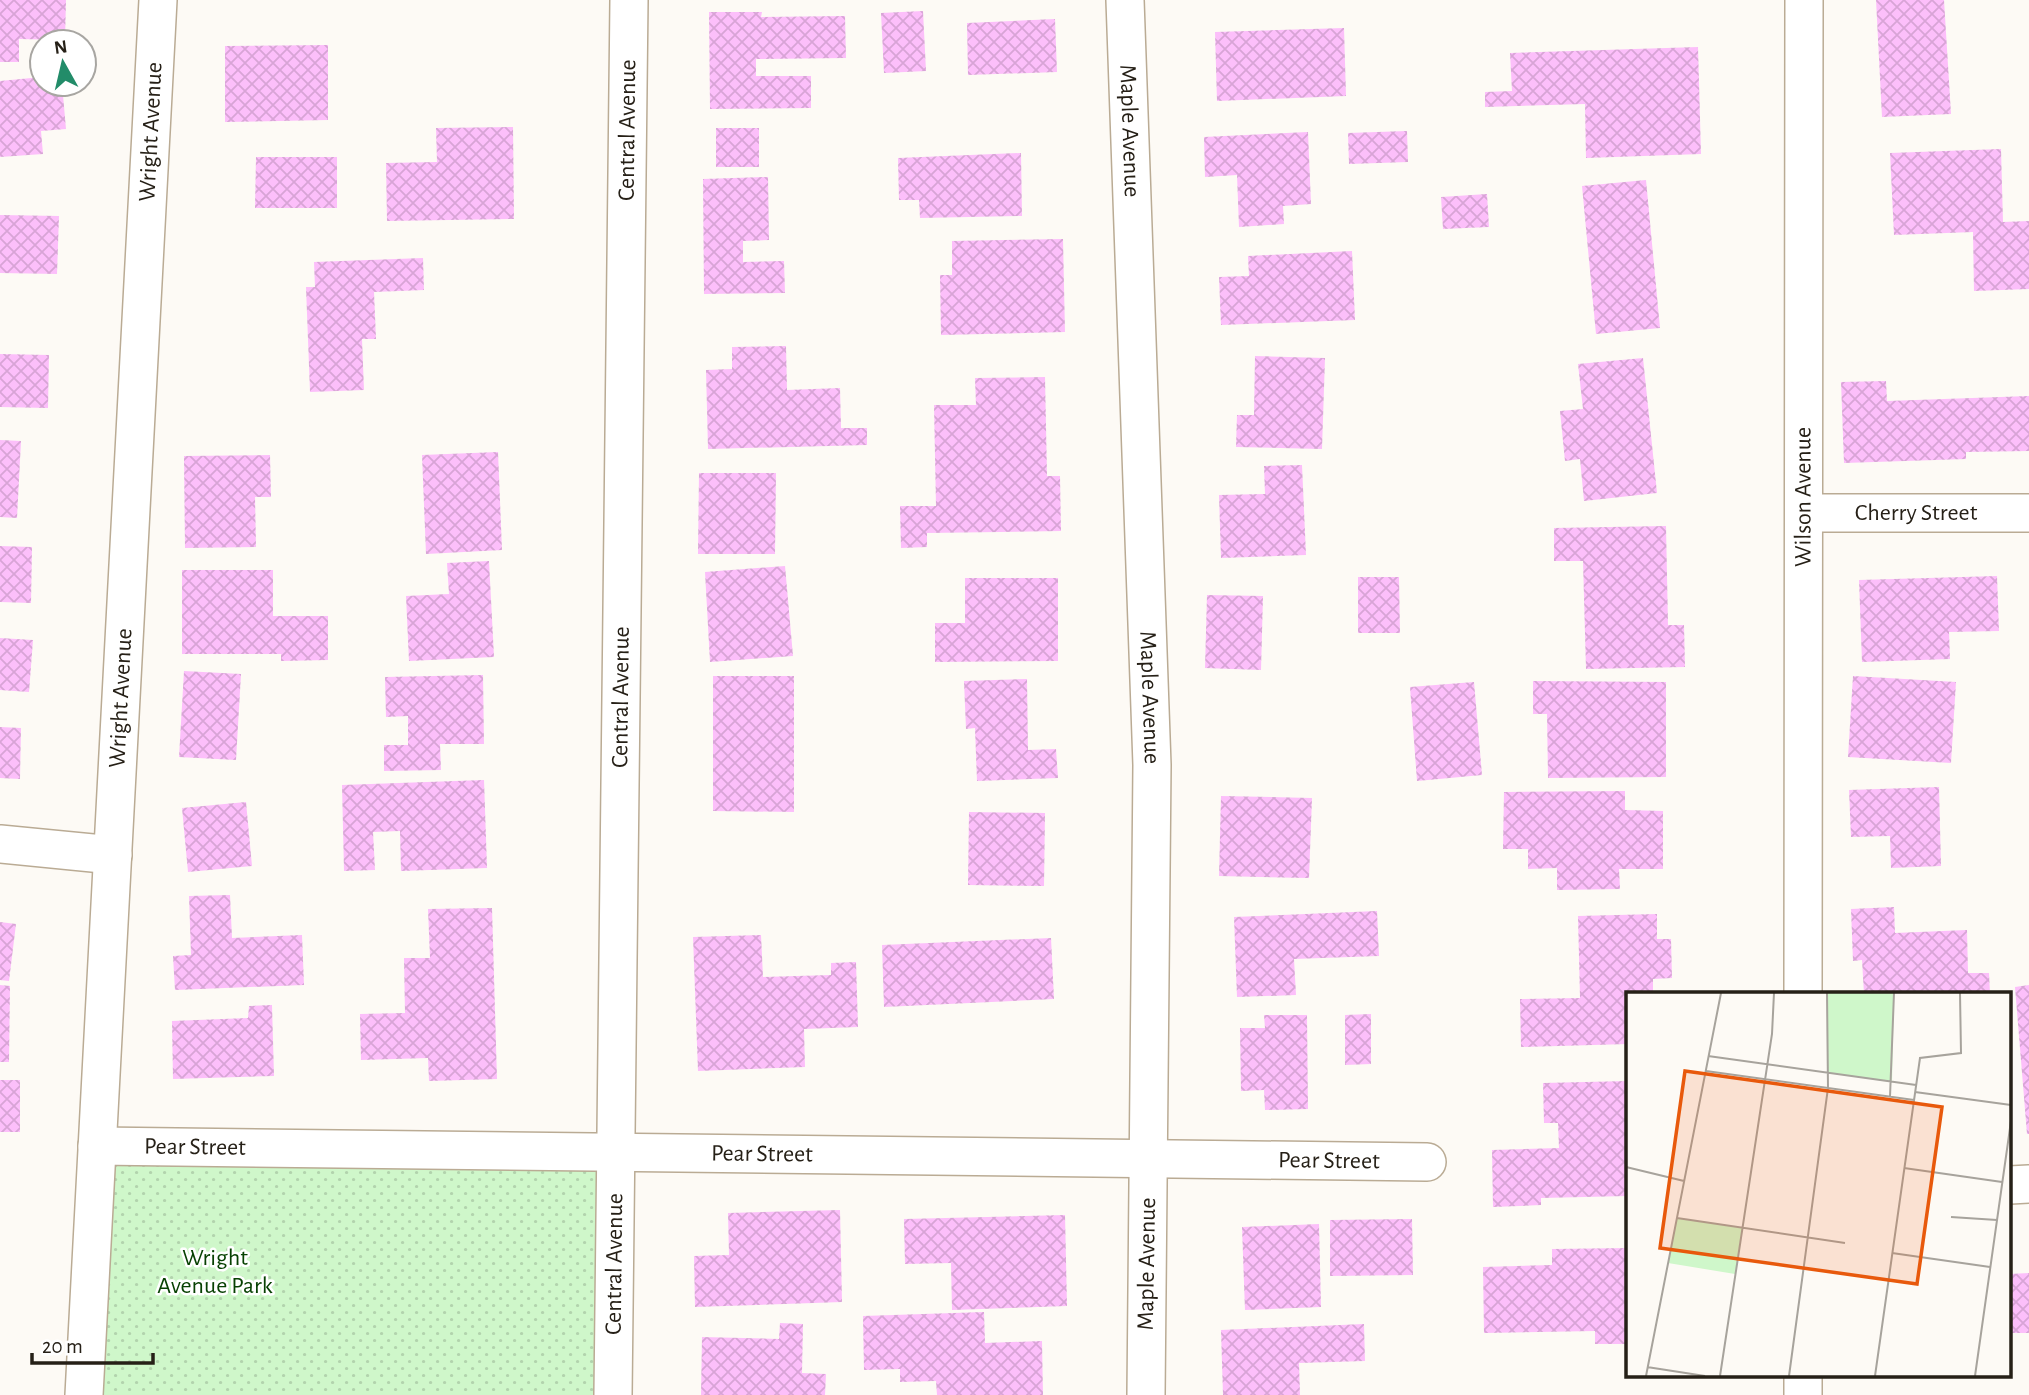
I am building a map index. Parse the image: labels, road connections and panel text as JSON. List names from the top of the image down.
{
  "streets": {
    "street": [
      "Wright Avenue",
      "Central Avenue",
      "Maple Avenue",
      "Wilson Avenue",
      "Cherry Street",
      "Pear Street"
    ]
  },
  "crossings": [
    ["Wright Avenue", "Pear Street"],
    ["Central Avenue", "Pear Street"],
    ["Maple Avenue", "Pear Street"],
    ["Wilson Avenue", "Cherry Street"]
  ],
  "parks": ["Wright Avenue Park"],
  "scale_bar": "20 m",
  "north": "top"
}
